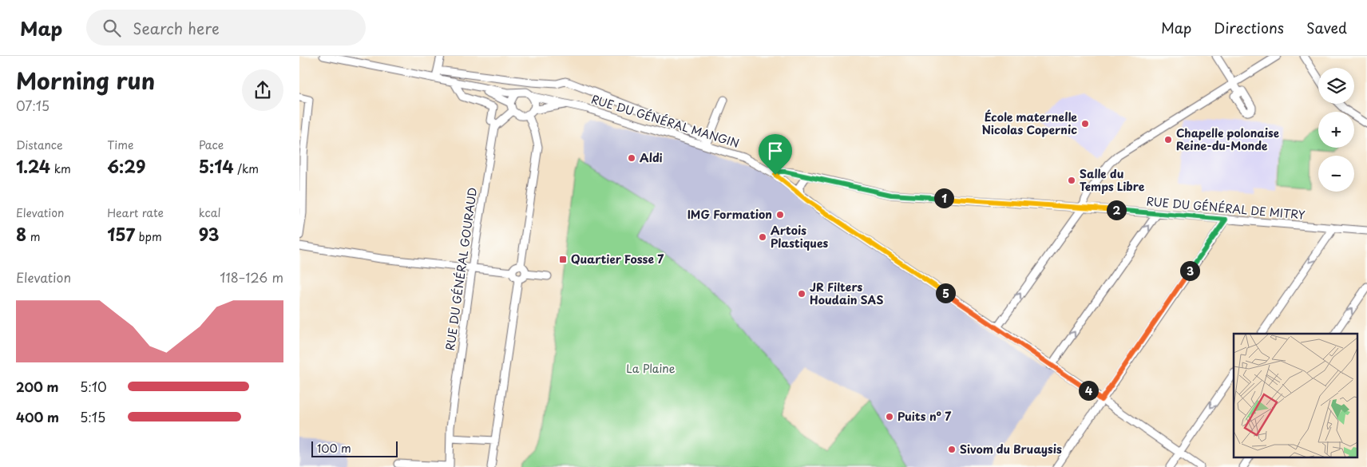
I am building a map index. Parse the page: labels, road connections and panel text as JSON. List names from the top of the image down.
{
  "streets": {
    "street": ["RUE DU GÉNÉRAL MANGIN", "RUE DU GÉNÉRAL DE MITRY", "RUE DU GÉNÉRAL GOURAUD"]
  },
  "crossings": [
    ["RUE DU GÉNÉRAL MANGIN", "RUE DU GÉNÉRAL DE MITRY"]
  ],
  "parks": ["La Plaine"],
  "places": {
    "other": [
      "École maternelle Nicolas Copernic",
      "Chapelle polonaise Reine-du-Monde",
      "Aldi",
      "Salle du Temps Libre",
      "IMG Formation",
      "Artois Plastiques",
      "JR Filters Houdain SAS",
      "Puits n° 7",
      "Sivom du Bruaysis"
    ],
    "transit": ["Quartier Fosse 7"]
  },
  "scale_bar": "100 m",
  "page": {
    "header": "Map",
    "search": "Search here",
    "nav": ["Map", "Directions", "Saved"],
    "heading": ["Morning run", "07:15"],
    "map_buttons": ["+", "−"],
    "stats": [
      ["Distance", "1.24 km"],
      ["Time", "6:29"],
      ["Pace", "5:14 /km"],
      ["Elevation", "8 m"],
      ["Heart rate", "157 bpm"],
      ["kcal", "93"]
    ],
    "pins": [
      "1",
      "2",
      "3",
      "5",
      "4"
    ],
    "chart": ["Elevation", "118–126 m"],
    "list": [
      {
        "name": "200 m",
        "note": "5:10"
      },
      {
        "name": "400 m",
        "note": "5:15"
      }
    ],
    "scale": "100 m"
  }
}
